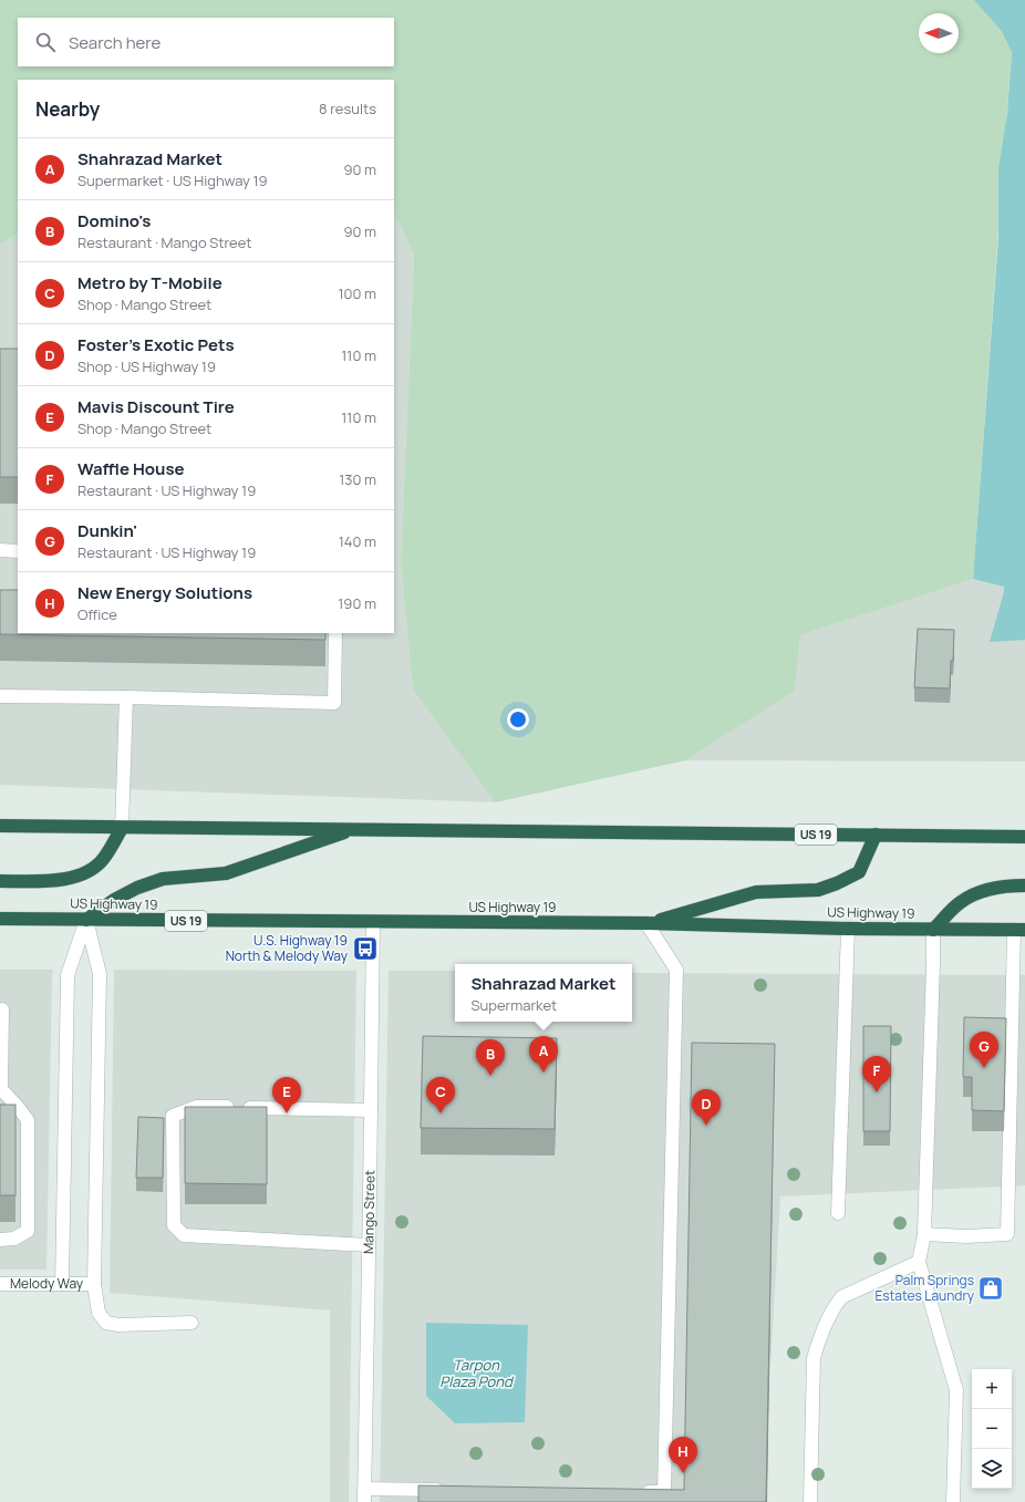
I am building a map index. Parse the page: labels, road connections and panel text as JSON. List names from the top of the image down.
{
  "streets": {
    "highway": ["US 19", "US Highway 19"],
    "street": ["Mango Street", "Melody Way"]
  },
  "crossings": [
    ["US Highway 19", "Mango Street"]
  ],
  "water": ["Tarpon Plaza Pond"],
  "places": {
    "bus stop": ["U.S. Highway 19 North & Melody Way"],
    "shop": ["Palm Springs Estates Laundry"]
  },
  "north": "left",
  "page": {
    "search": "Search here",
    "heading": ["Nearby", "8 results"],
    "list": [
      {
        "mark": "A",
        "name": "Shahrazad Market",
        "note": "Supermarket · US Highway 19",
        "value": "90 m"
      },
      {
        "mark": "B",
        "name": "Domino's",
        "note": "Restaurant · Mango Street",
        "value": "90 m"
      },
      {
        "mark": "C",
        "name": "Metro by T-Mobile",
        "note": "Shop · Mango Street",
        "value": "100 m"
      },
      {
        "mark": "D",
        "name": "Foster's Exotic Pets",
        "note": "Shop · US Highway 19",
        "value": "110 m"
      },
      {
        "mark": "E",
        "name": "Mavis Discount Tire",
        "note": "Shop · Mango Street",
        "value": "110 m"
      },
      {
        "mark": "F",
        "name": "Waffle House",
        "note": "Restaurant · US Highway 19",
        "value": "130 m"
      },
      {
        "mark": "G",
        "name": "Dunkin'",
        "note": "Restaurant · US Highway 19",
        "value": "140 m"
      },
      {
        "mark": "H",
        "name": "New Energy Solutions",
        "note": "Office",
        "value": "190 m"
      }
    ],
    "popup": ["Shahrazad Market", "Supermarket"],
    "pins": [
      "G",
      "A",
      "B",
      "F",
      "C",
      "E",
      "D",
      "H"
    ],
    "map_buttons": ["+", "−"]
  }
}
